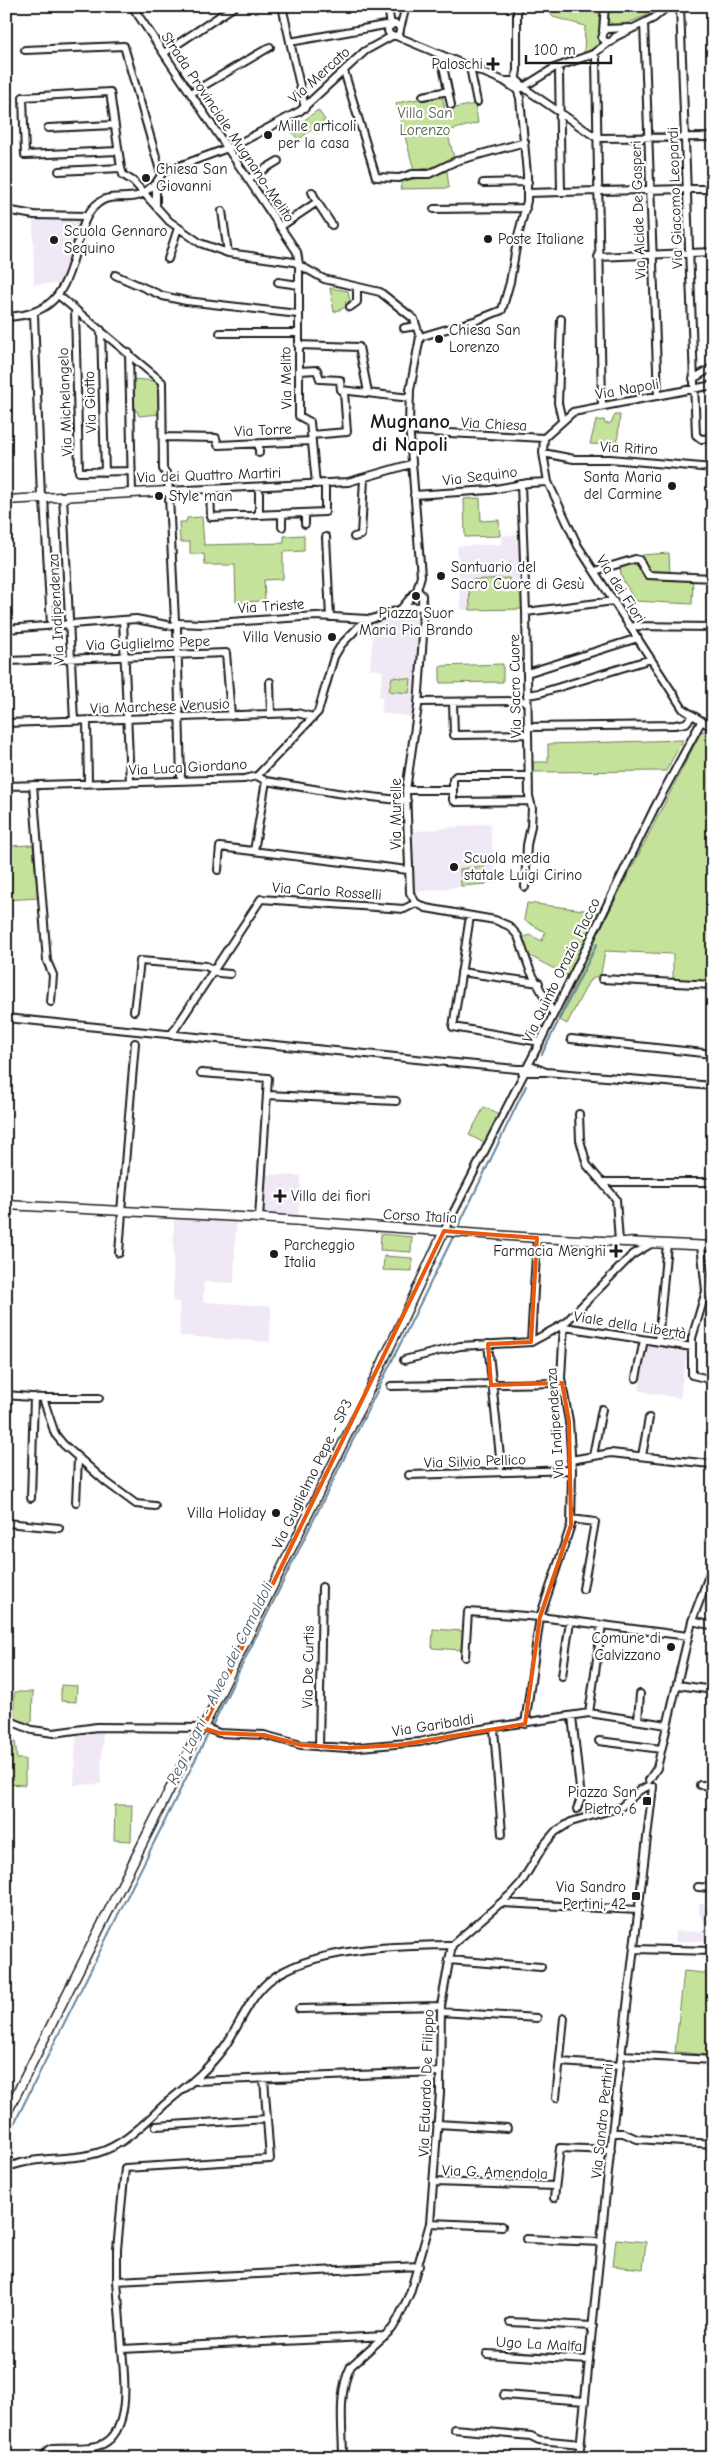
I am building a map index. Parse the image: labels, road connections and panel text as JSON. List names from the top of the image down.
{
  "streets": {
    "street": [
      "Via Mercato",
      "Strada Provinciale Mugnano-Melito",
      "Via Giacomo Leopardi",
      "Via Alcide De Gasperi",
      "Via Melito",
      "Via Napoli",
      "Via Michelangelo",
      "Via Giotto",
      "Via Chiesa",
      "Via Torre",
      "Via Ritiro",
      "Via dei Quattro Martiri",
      "Via Sequino",
      "Via dei Fiori",
      "Via Trieste",
      "Via Indipendenza",
      "Via Guglielmo Pepe",
      "Via Sacro Cuore",
      "Via Marchese Venusio",
      "Via Luca Giordano",
      "Via Murelle",
      "Via Carlo Rosselli",
      "Via Quinto Orazio Flacco",
      "Corso Italia",
      "Viale della Libertà",
      "Via Silvio Pellico",
      "Via Guglielmo Pepe - SP3",
      "Via De Curtis",
      "Via Garibaldi",
      "Via Eduardo De Filippo",
      "Via Sandro Pertini",
      "Via G. Amendola",
      "Ugo La Malfa"
    ]
  },
  "crossings": [
    ["Via Mercato", "Strada Provinciale Mugnano-Melito"],
    ["Strada Provinciale Mugnano-Melito", "Via Melito"],
    ["Via Giacomo Leopardi", "Via Napoli"],
    ["Via Alcide De Gasperi", "Via Napoli"],
    ["Via Melito", "Via Torre"],
    ["Via Melito", "Via dei Quattro Martiri"],
    ["Via Napoli", "Via Chiesa"],
    ["Via Napoli", "Via dei Fiori"],
    ["Via Michelangelo", "Via Giotto"],
    ["Via Chiesa", "Via dei Fiori"],
    ["Via Ritiro", "Via dei Fiori"],
    ["Via dei Quattro Martiri", "Via Indipendenza"],
    ["Via Sequino", "Via dei Fiori"],
    ["Via Sequino", "Via Sacro Cuore"],
    ["Via dei Fiori", "Via Quinto Orazio Flacco"],
    ["Via Trieste", "Via Indipendenza"],
    ["Via Trieste", "Via Luca Giordano"],
    ["Via Indipendenza", "Via Guglielmo Pepe"],
    ["Via Indipendenza", "Via Marchese Venusio"],
    ["Via Indipendenza", "Viale della Libertà"],
    ["Via Indipendenza", "Via Silvio Pellico"],
    ["Via Indipendenza", "Via Garibaldi"],
    ["Via Guglielmo Pepe", "Via Marchese Venusio"],
    ["Via Marchese Venusio", "Via Luca Giordano"],
    ["Via Murelle", "Via Carlo Rosselli"],
    ["Via Quinto Orazio Flacco", "Corso Italia"],
    ["Via Quinto Orazio Flacco", "Via Guglielmo Pepe - SP3"],
    ["Corso Italia", "Via Guglielmo Pepe - SP3"],
    ["Via Guglielmo Pepe - SP3", "Via Garibaldi"],
    ["Via De Curtis", "Via Garibaldi"],
    ["Via Garibaldi", "Via Sandro Pertini"],
    ["Via Eduardo De Filippo", "Via G. Amendola"],
    ["Via Sandro Pertini", "Via G. Amendola"],
    ["Via Sandro Pertini", "Ugo La Malfa"]
  ],
  "districts": ["Mugnano di Napoli"],
  "water": ["Regi Lagni - Alveo dei Camaldoli"],
  "parks": ["Villa San Lorenzo"],
  "places": {
    "health": ["Paloschi", "Villa dei fiori", "Farmacia Menghi"],
    "other": [
      "Mille articoli per la casa",
      "Chiesa San Giovanni",
      "Poste Italiane",
      "Scuola Gennaro Sequino",
      "Chiesa San Lorenzo",
      "Santa Maria del Carmine",
      "Style man",
      "Santuario del Sacro Cuore di Gesù",
      "Piazza Suor Maria Pia Brando",
      "Villa Venusio",
      "Scuola media statale Luigi Cirino",
      "Parcheggio Italia",
      "Villa Holiday",
      "Comune di Calvizzano"
    ],
    "transit": ["Piazza San Pietro, 6", "Via Sandro Pertini, 42"]
  },
  "scale_bar": "100 m"
}
